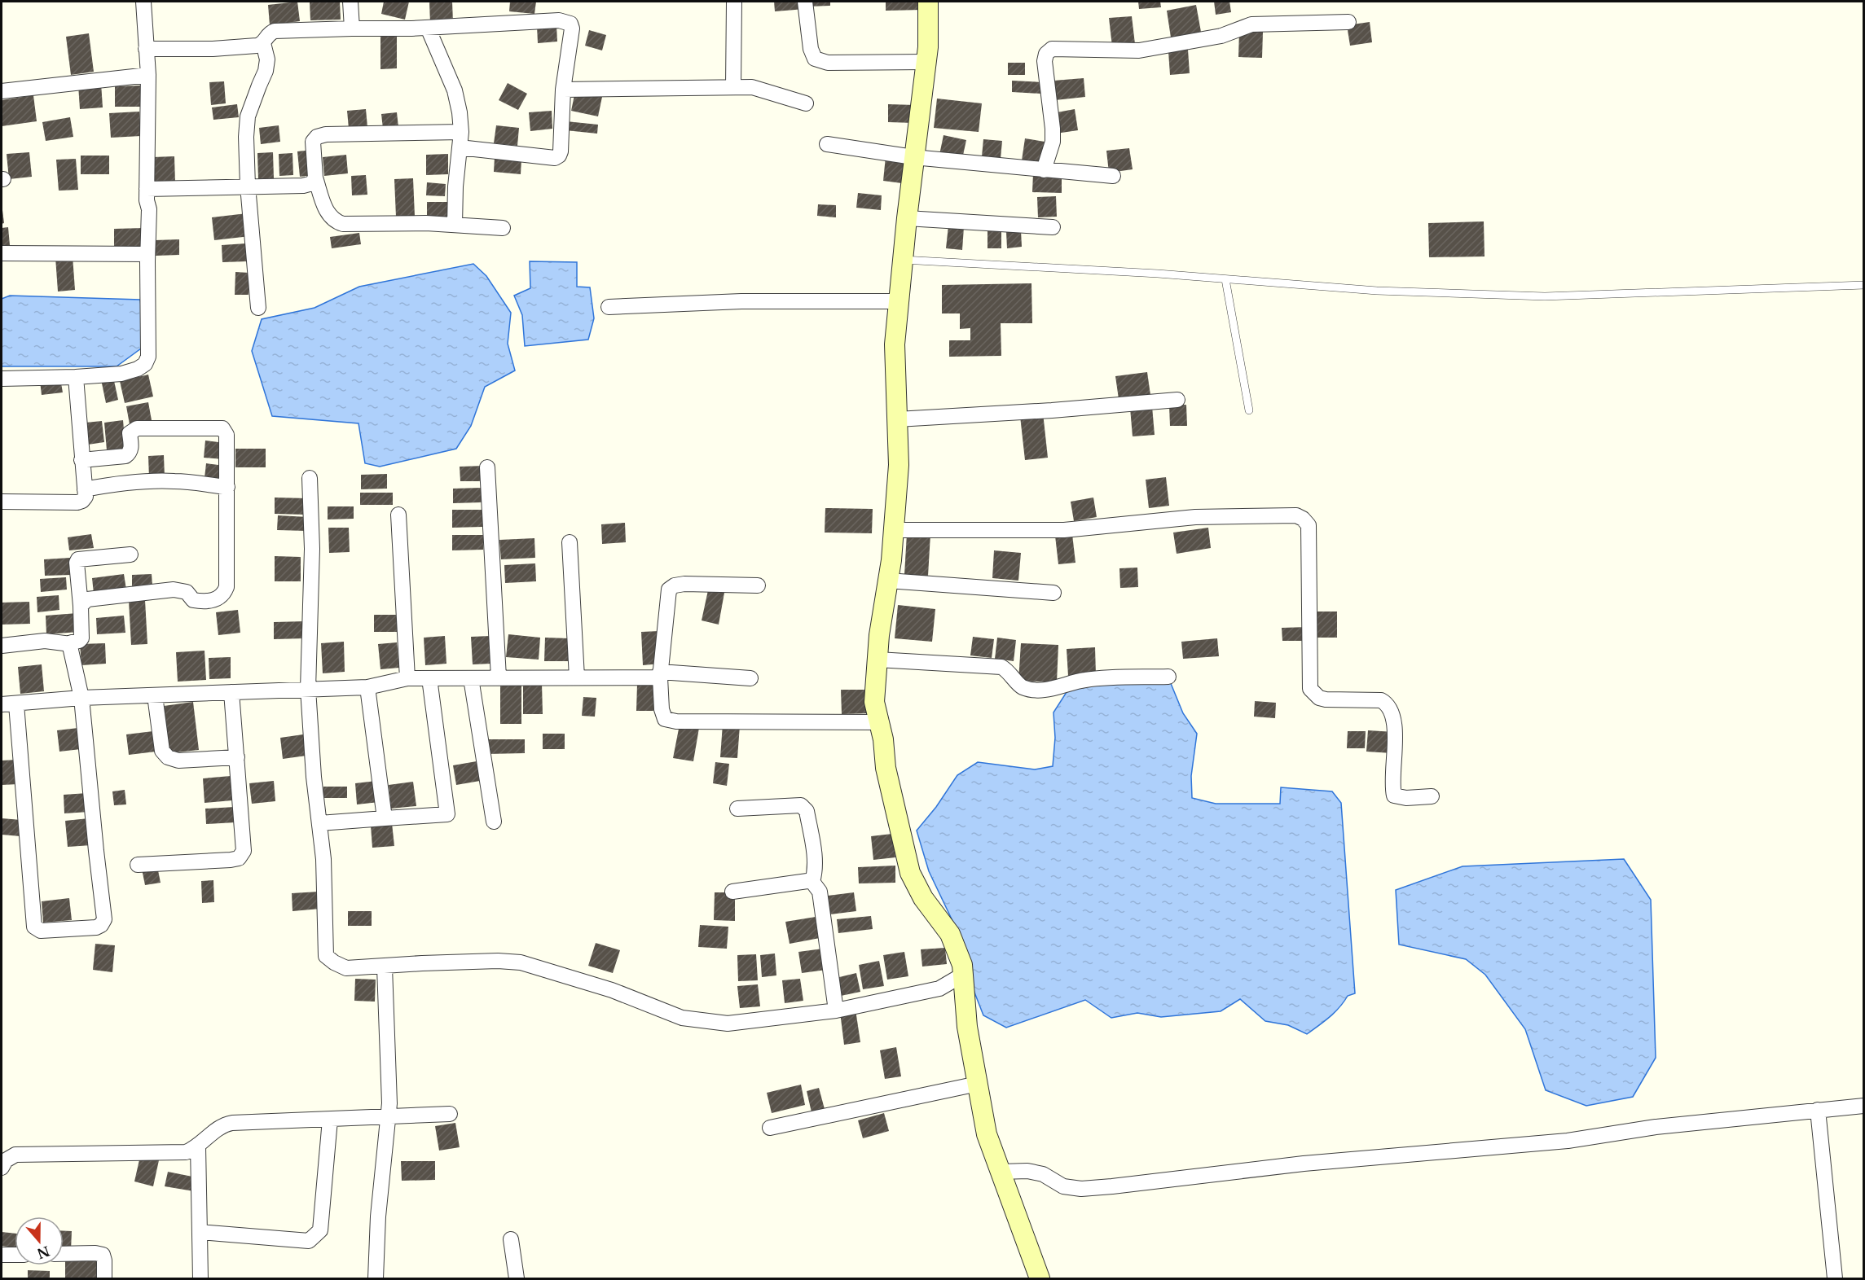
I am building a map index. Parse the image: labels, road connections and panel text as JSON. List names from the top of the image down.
{
  "north": "bottom"
}
